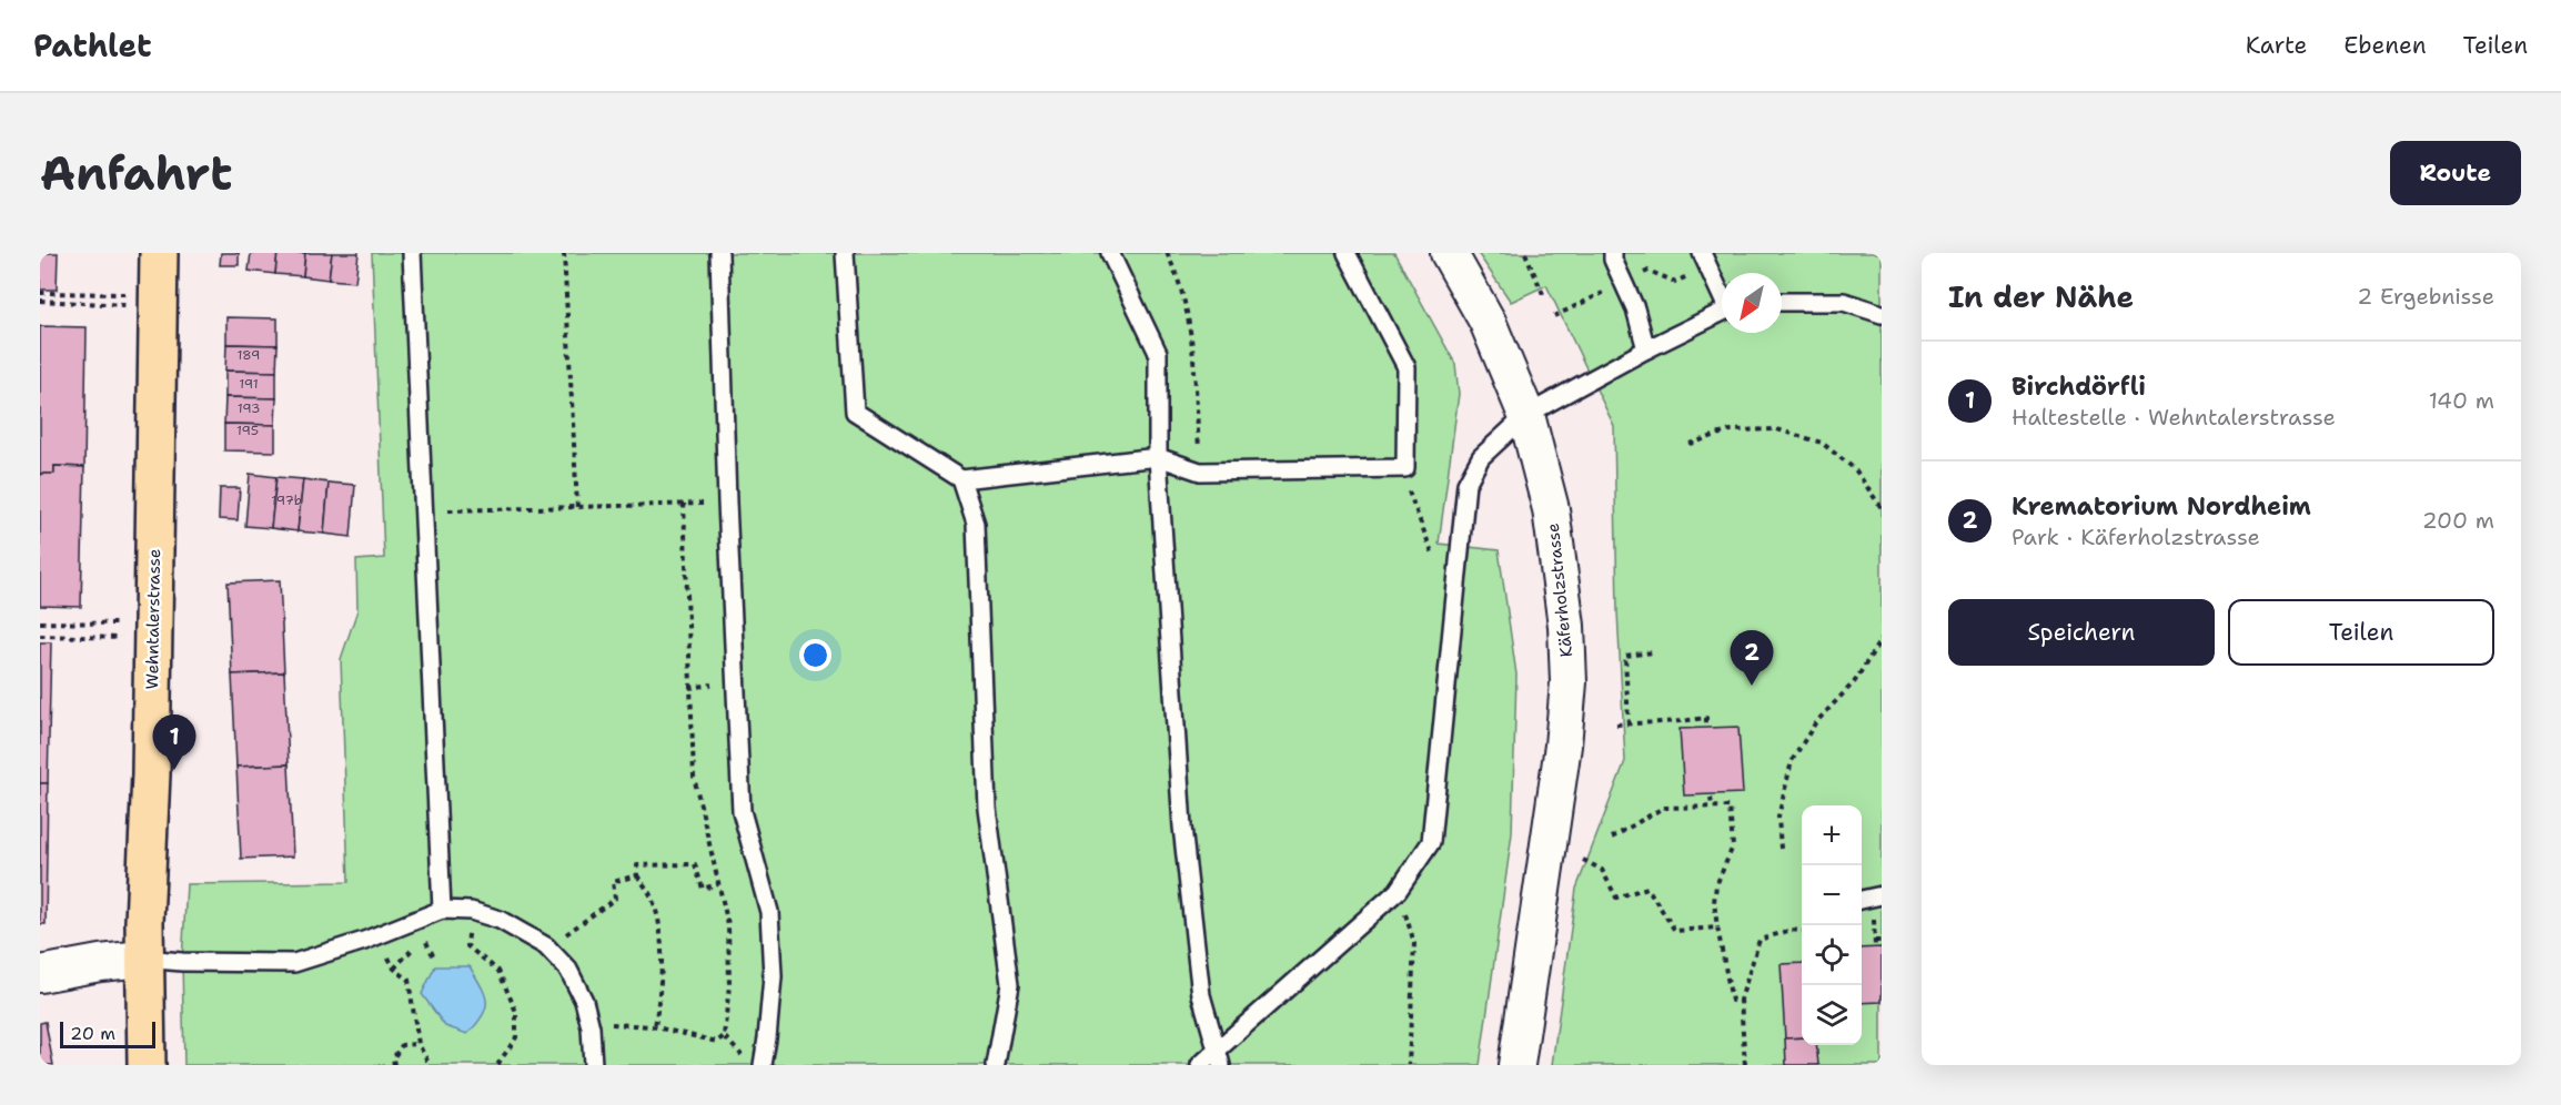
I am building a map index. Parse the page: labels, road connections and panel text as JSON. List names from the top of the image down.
{
  "streets": {
    "main road": ["Wehntalerstrasse"],
    "street": ["Käferholzstrasse"]
  },
  "house_numbers": [
    "189",
    "191",
    "193",
    "195",
    "197b"
  ],
  "scale_bar": "20 m",
  "north": "bottom left",
  "page": {
    "header": "Pathlet",
    "nav": ["Karte", "Ebenen", "Teilen"],
    "buttons": [
      "Route",
      ["Speichern", "Teilen"]
    ],
    "title": "Anfahrt",
    "heading": ["In der Nähe", "2 Ergebnisse"],
    "list": [
      {
        "mark": "1",
        "name": "Birchdörfli",
        "note": "Haltestelle · Wehntalerstrasse",
        "value": "140 m"
      },
      {
        "mark": "2",
        "name": "Krematorium Nordheim",
        "note": "Park · Käferholzstrasse",
        "value": "200 m"
      }
    ],
    "pins": ["2", "1"],
    "map_buttons": ["+", "−"],
    "scale": "20 m"
  }
}
